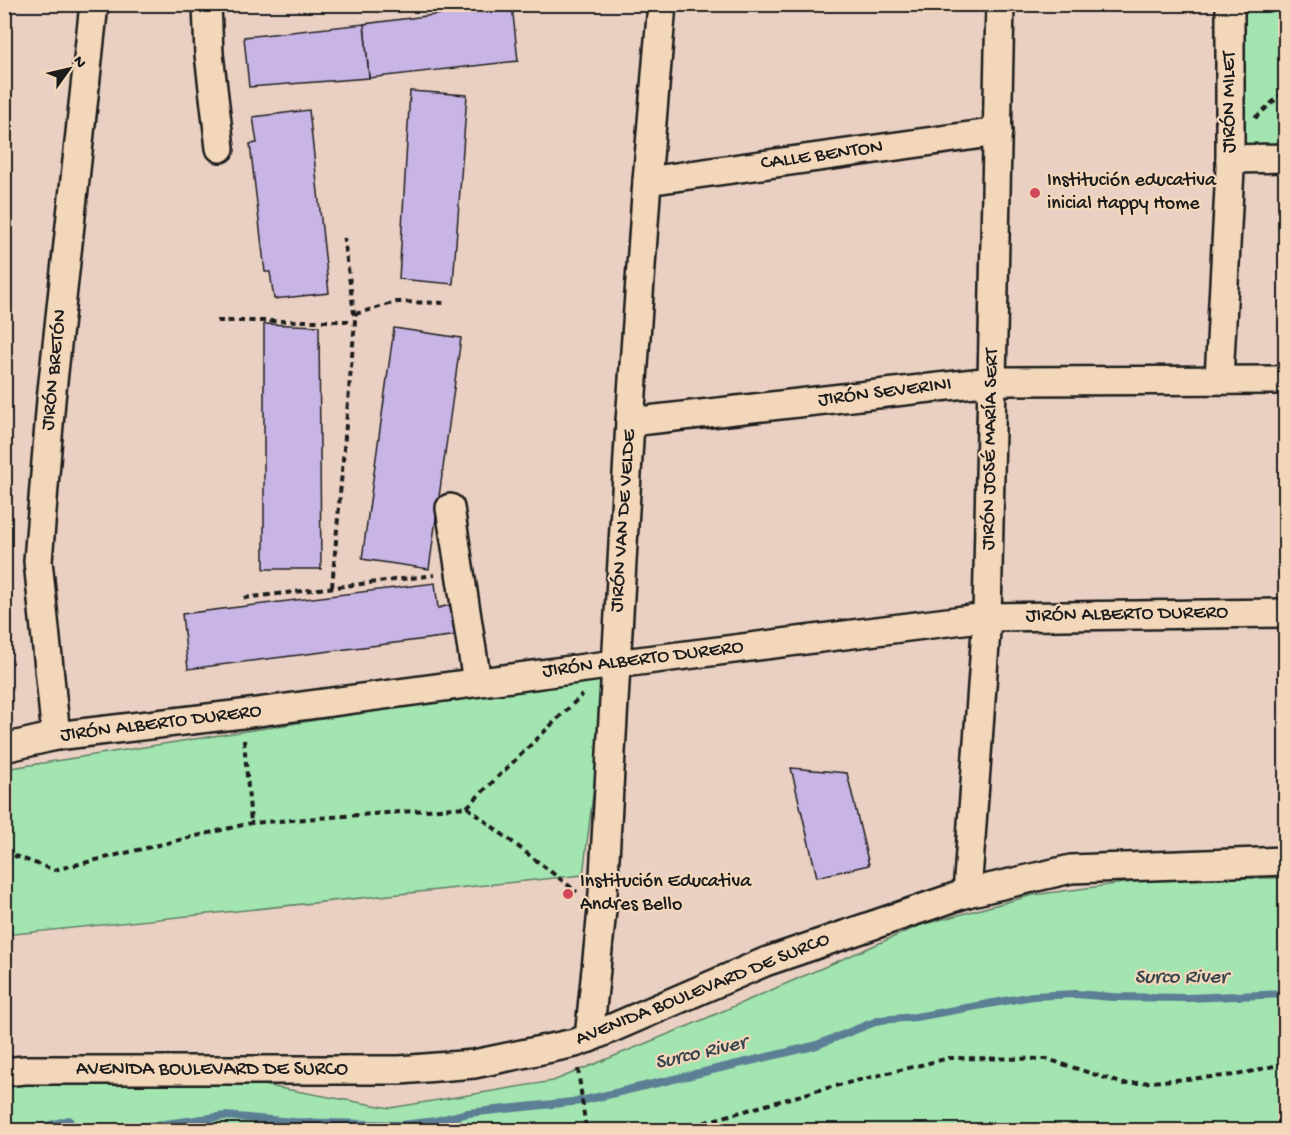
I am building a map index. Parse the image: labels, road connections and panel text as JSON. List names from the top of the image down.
{
  "streets": {
    "street": [
      "JIRÓN MILET",
      "CALLE BENTON",
      "JIRÓN BRETÓN",
      "JIRÓN SEVERINI",
      "JIRÓN JOSÉ MARÍA SERT",
      "JIRÓN VAN DE VELDE",
      "JIRÓN ALBERTO DURERO",
      "AVENIDA BOULEVARD DE SURCO"
    ]
  },
  "crossings": [
    ["JIRÓN MILET", "JIRÓN SEVERINI"],
    ["CALLE BENTON", "JIRÓN JOSÉ MARÍA SERT"],
    ["CALLE BENTON", "JIRÓN VAN DE VELDE"],
    ["JIRÓN BRETÓN", "JIRÓN ALBERTO DURERO"],
    ["JIRÓN SEVERINI", "JIRÓN JOSÉ MARÍA SERT"],
    ["JIRÓN SEVERINI", "JIRÓN VAN DE VELDE"],
    ["JIRÓN JOSÉ MARÍA SERT", "JIRÓN ALBERTO DURERO"],
    ["JIRÓN JOSÉ MARÍA SERT", "AVENIDA BOULEVARD DE SURCO"],
    ["JIRÓN VAN DE VELDE", "JIRÓN ALBERTO DURERO"],
    ["JIRÓN VAN DE VELDE", "AVENIDA BOULEVARD DE SURCO"]
  ],
  "water": ["Surco River"],
  "places": ["Institución educativa inicial Happy Home", "Institución Educativa Andres Bello"],
  "north": "top right"
}
